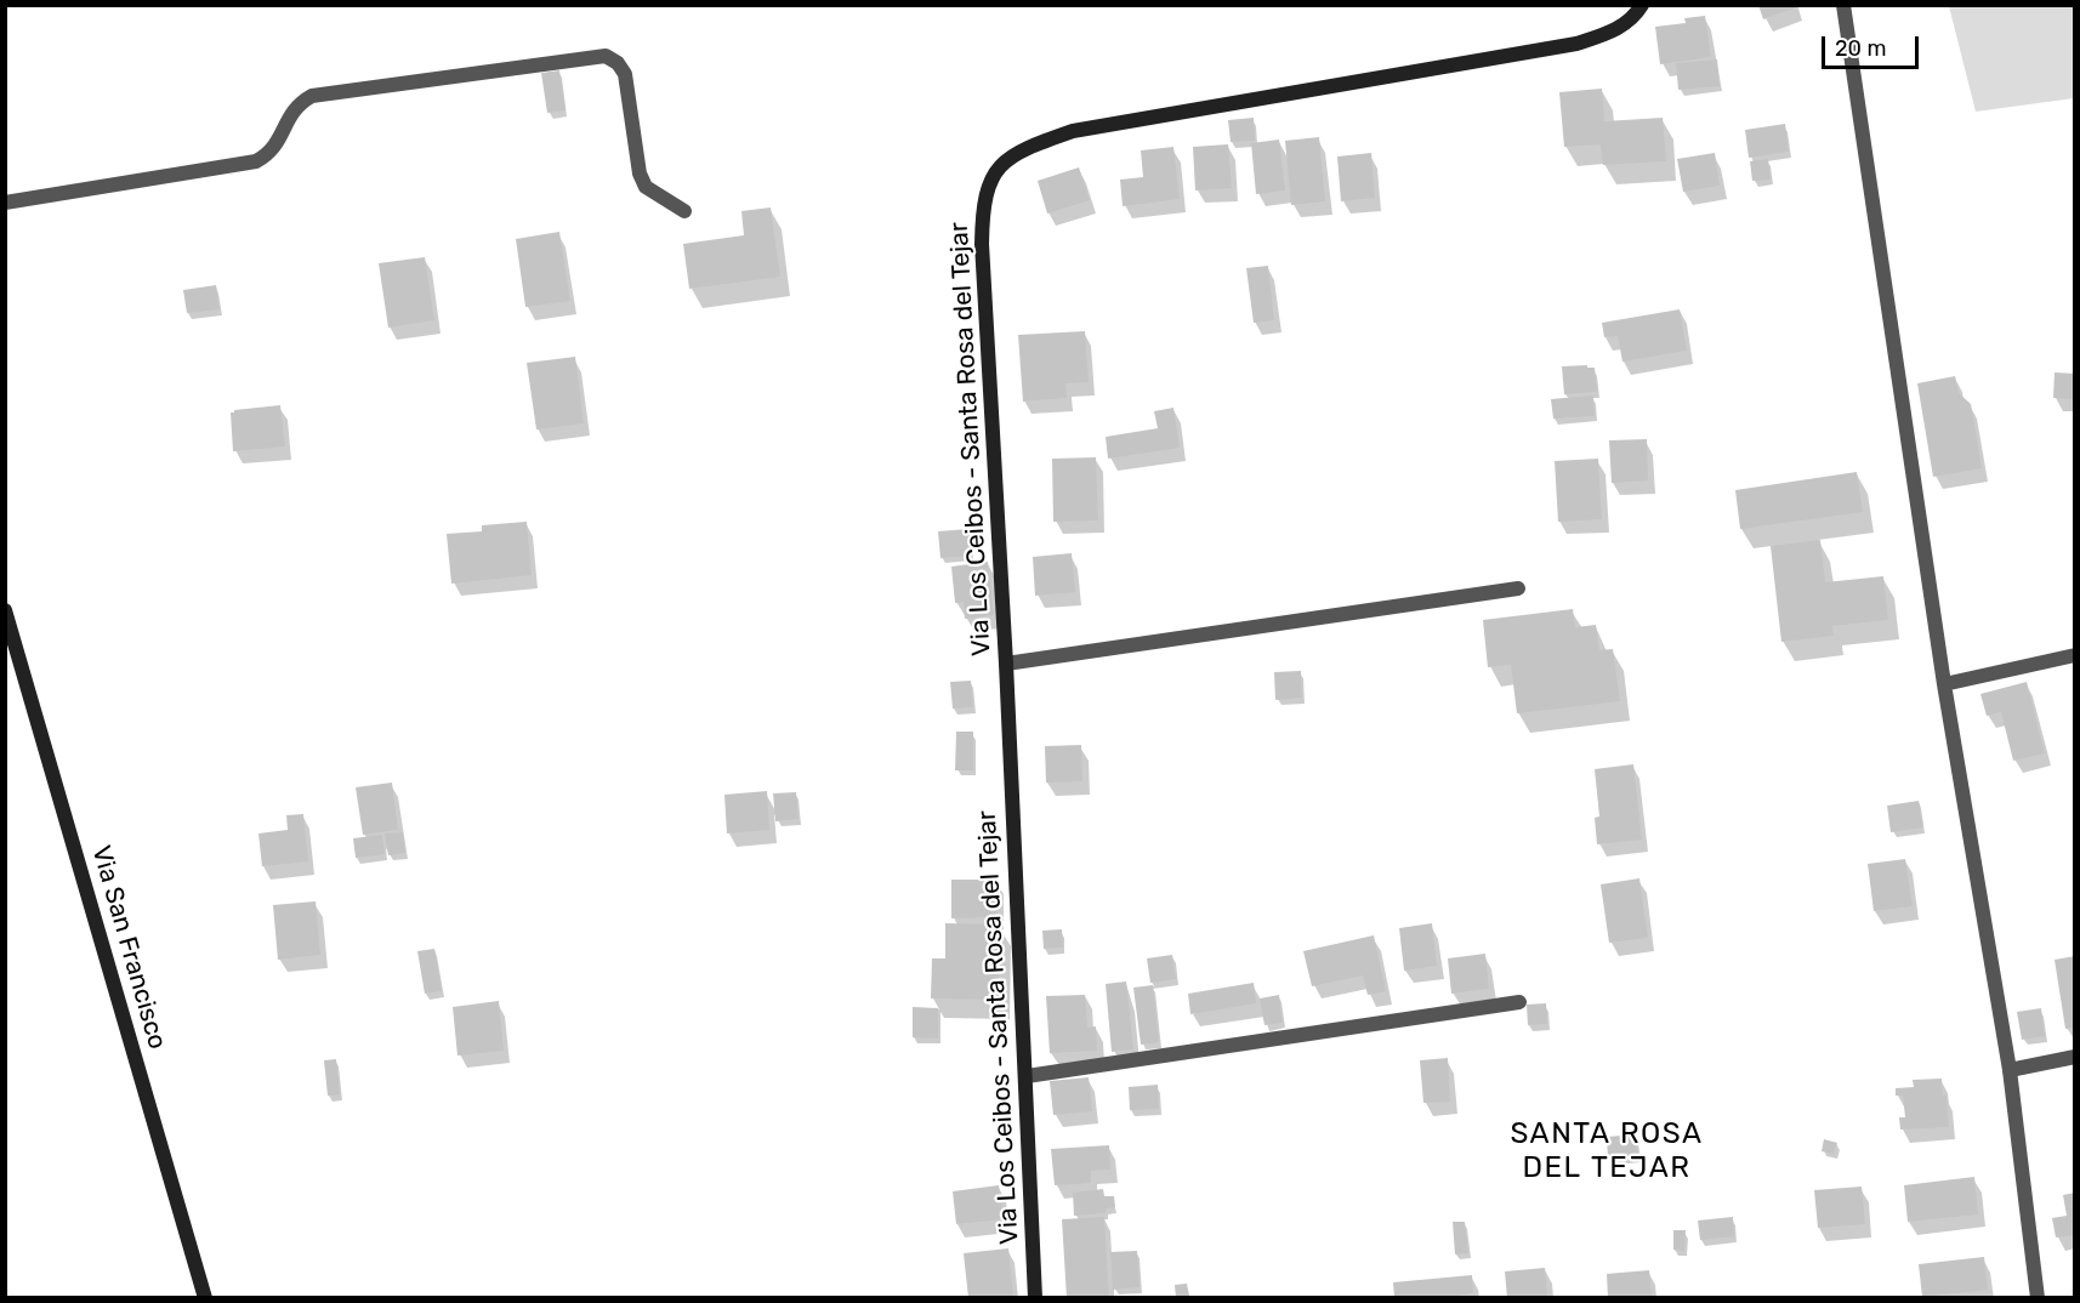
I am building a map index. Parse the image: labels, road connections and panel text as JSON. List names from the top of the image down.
{
  "streets": {
    "main road": ["Via Los Ceibos - Santa Rosa del Tejar", "Via San Francisco"]
  },
  "districts": ["SANTA ROSA DEL TEJAR"],
  "scale_bar": "20 m"
}
